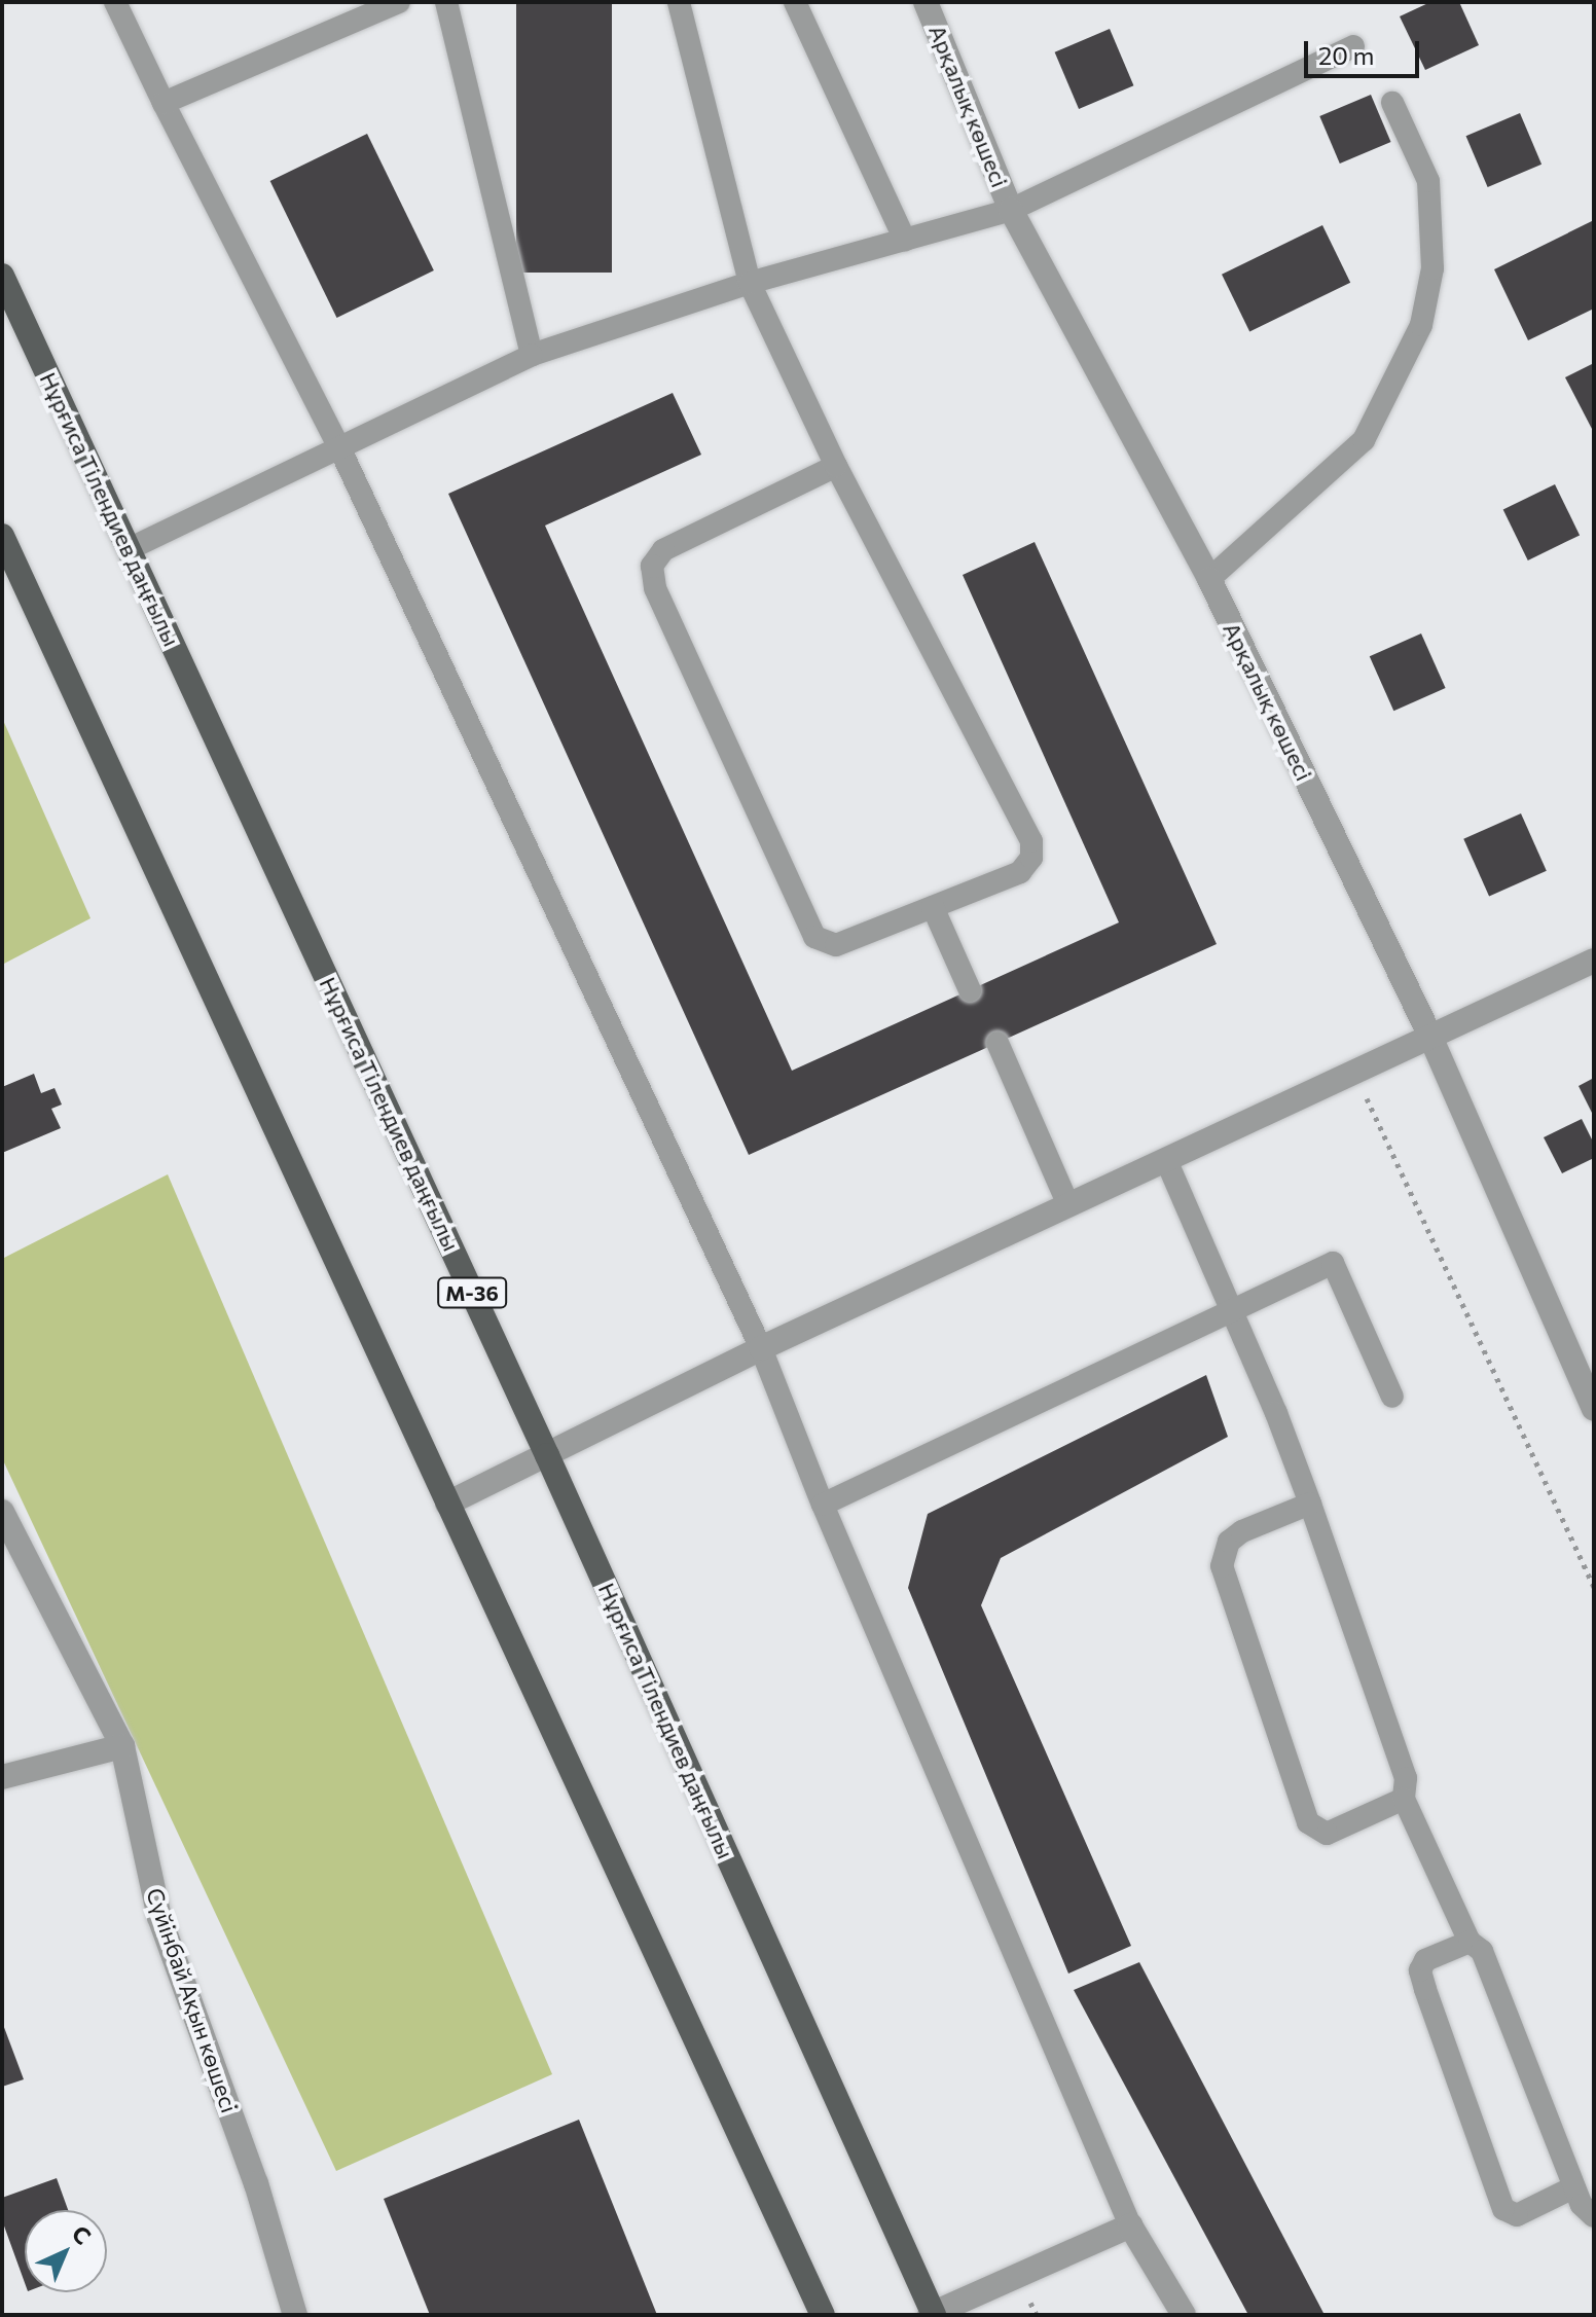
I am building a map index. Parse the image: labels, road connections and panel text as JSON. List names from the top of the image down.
{
  "streets": {
    "main road": ["Нұрғиса Тілендиев даңғылы", "M-36"],
    "street": ["Арқалық көшесі", "Сүйінбай Ақын көшесі"]
  },
  "scale_bar": "20 m",
  "north": "top right"
}
